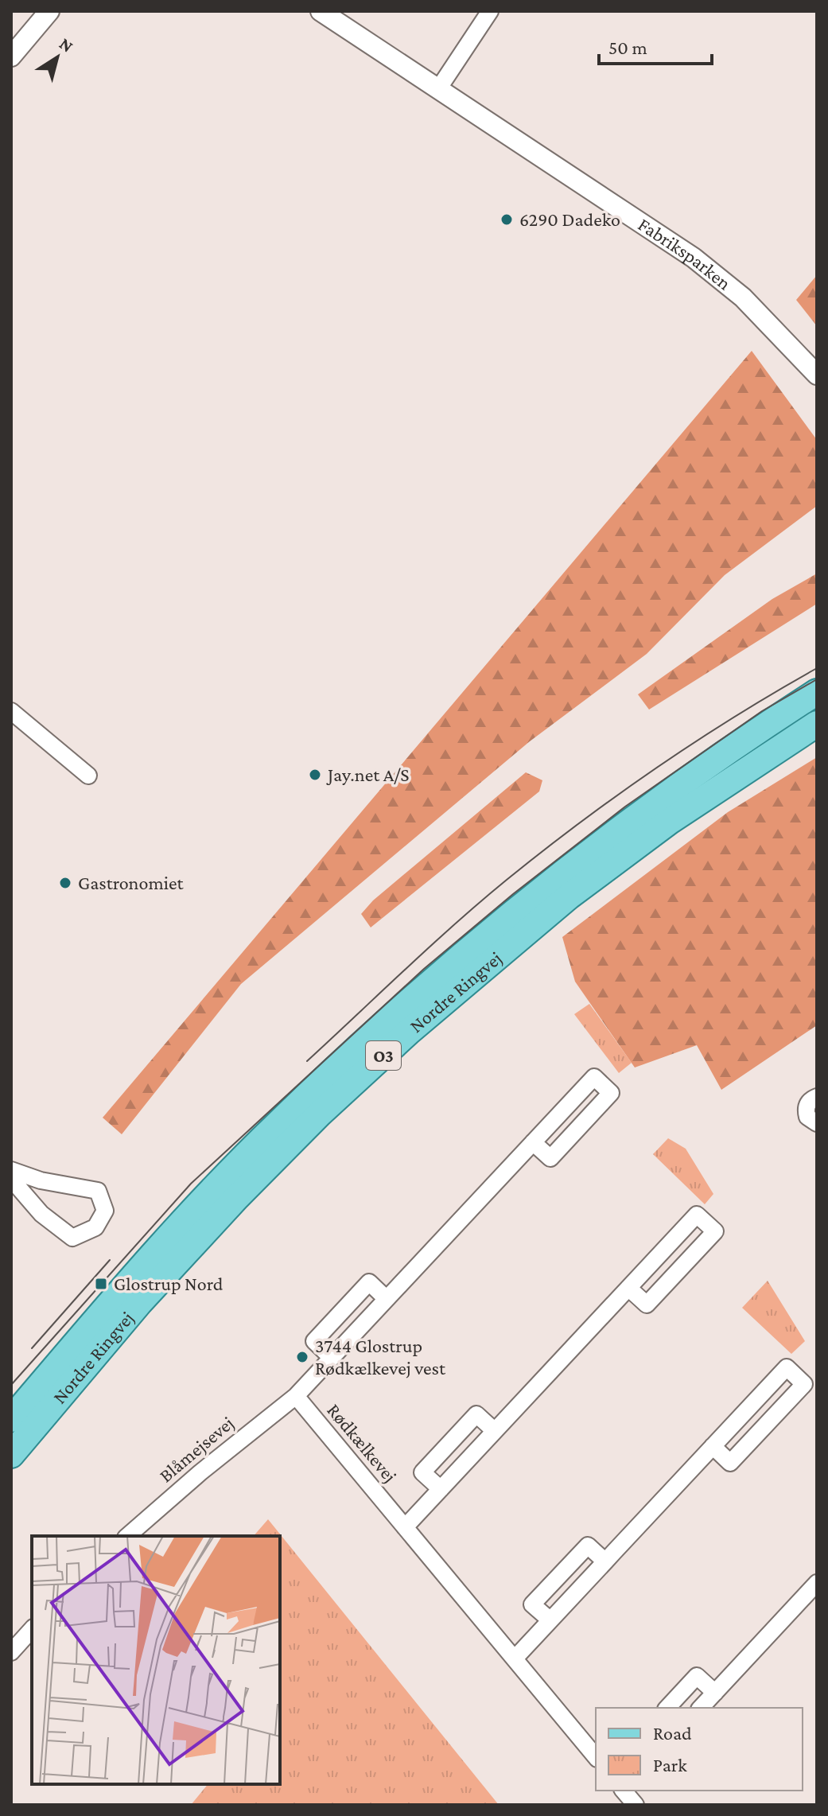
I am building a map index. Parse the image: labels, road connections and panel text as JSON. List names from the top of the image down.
{
  "streets": {
    "main road": ["Nordre Ringvej", "O3"],
    "street": ["Fabriksparken", "Rødkælkevej", "Blåmejsevej"]
  },
  "crossings": [
    ["Rødkælkevej", "Blåmejsevej"]
  ],
  "places": {
    "other": [
      "6290 Dadeko",
      "Jay.net A/S",
      "Gastronomiet",
      "3744 Glostrup Rødkælkevej vest"
    ],
    "transit": ["Glostrup Nord"]
  },
  "legend": ["Road", "Park"],
  "scale_bar": "50 m",
  "north": "top right"
}
